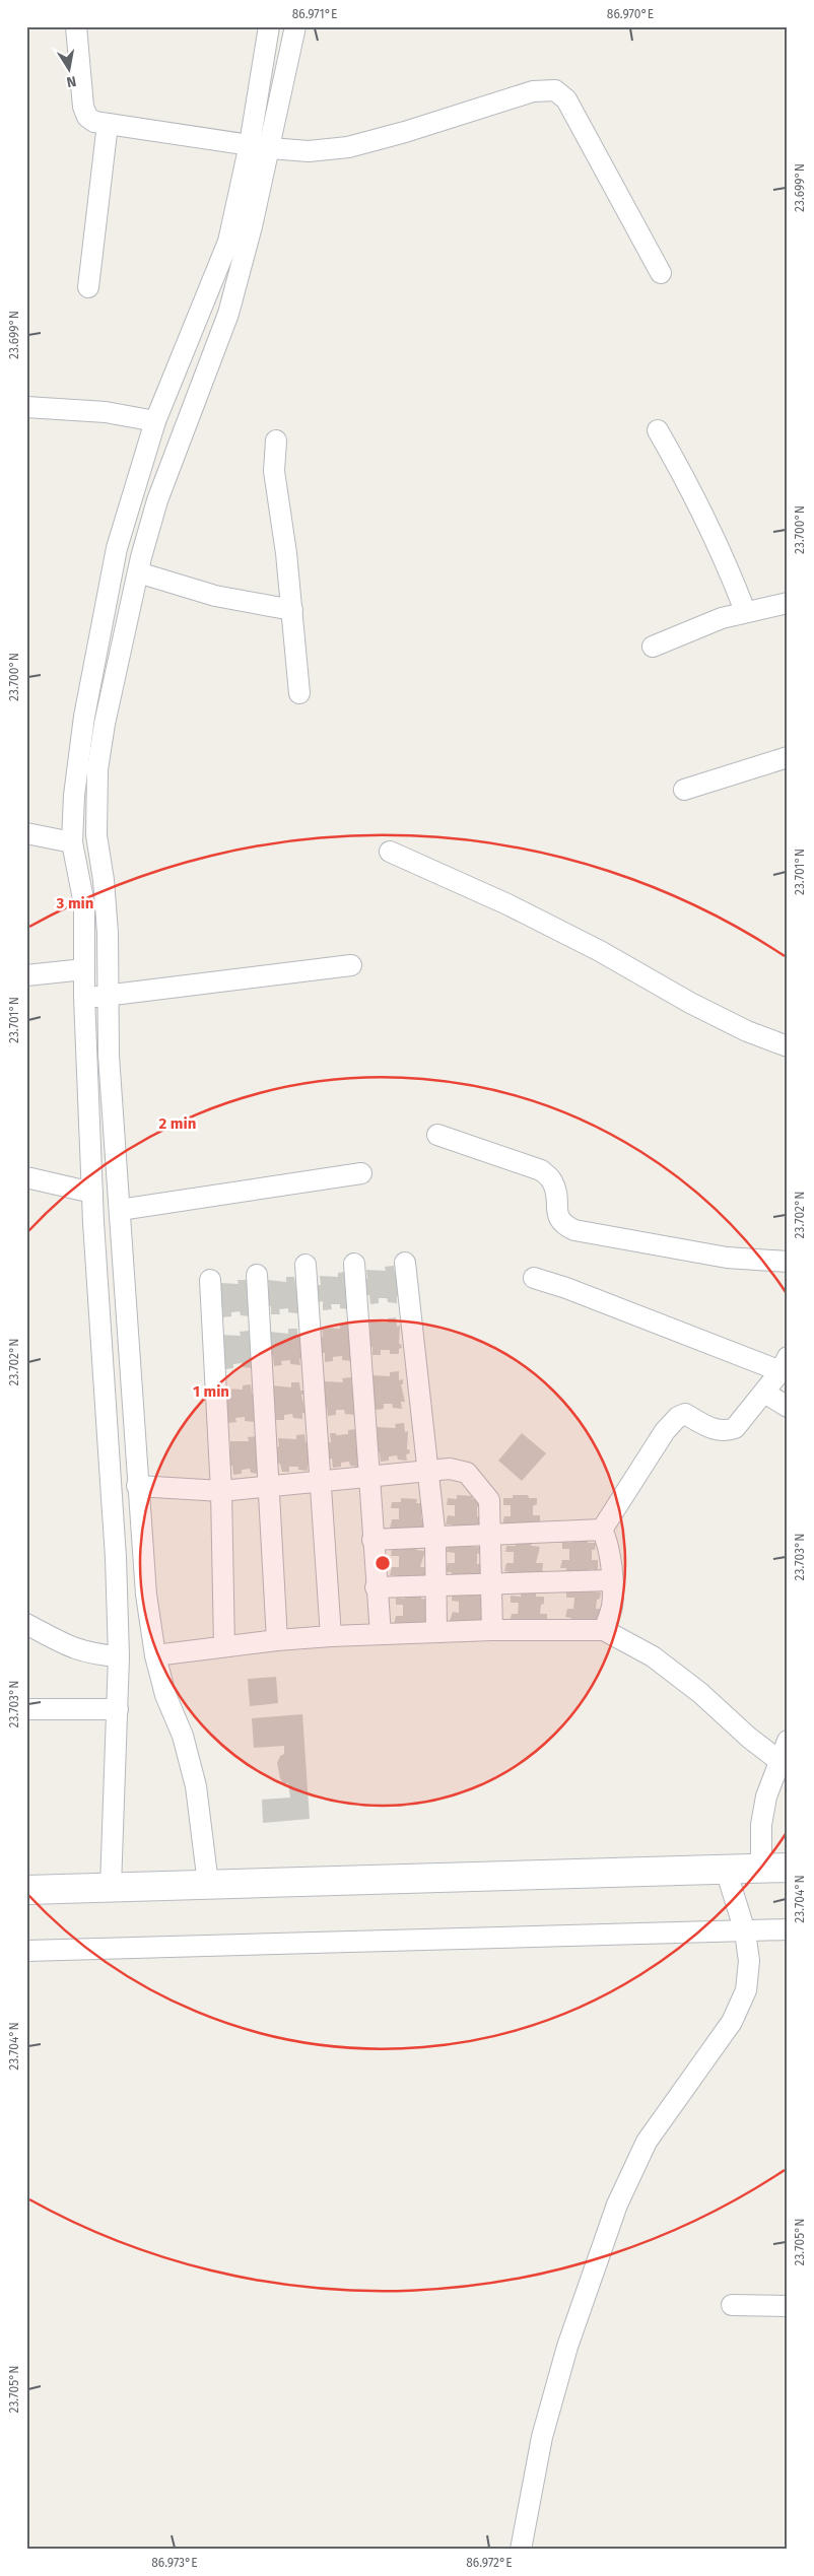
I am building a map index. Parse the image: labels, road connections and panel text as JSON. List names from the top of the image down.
{
  "north": "bottom",
  "coordinates": [
    "86.971°E",
    "86.970°E",
    "23.699°N",
    "23.700°N",
    "23.701°N",
    "23.702°N",
    "23.703°N",
    "23.704°N",
    "23.705°N",
    "86.973°E",
    "86.972°E"
  ],
  "rings": ["3 min", "2 min", "1 min"]
}
